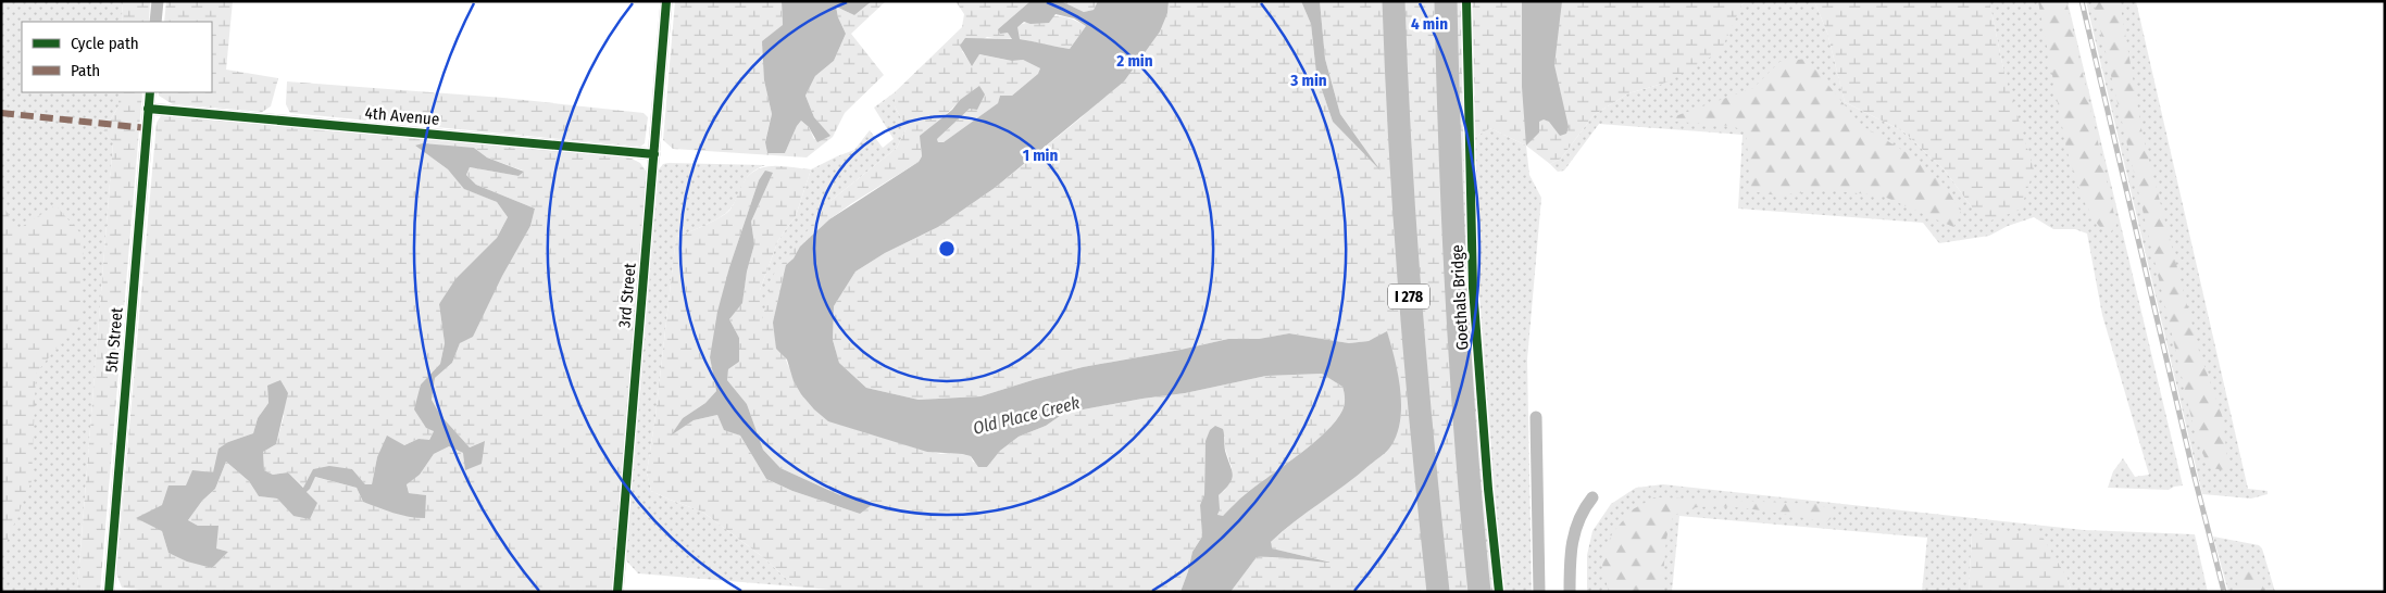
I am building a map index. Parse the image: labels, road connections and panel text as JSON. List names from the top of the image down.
{
  "streets": {
    "highway": ["I 278", "Goethals Bridge"],
    "street": ["4th Avenue", "3rd Street", "5th Street"]
  },
  "crossings": [
    ["4th Avenue", "3rd Street"],
    ["4th Avenue", "5th Street"]
  ],
  "water": ["Old Place Creek"],
  "legend": ["Cycle path", "Path"],
  "rings": [
    "4 min",
    "2 min",
    "3 min",
    "1 min"
  ]
}
